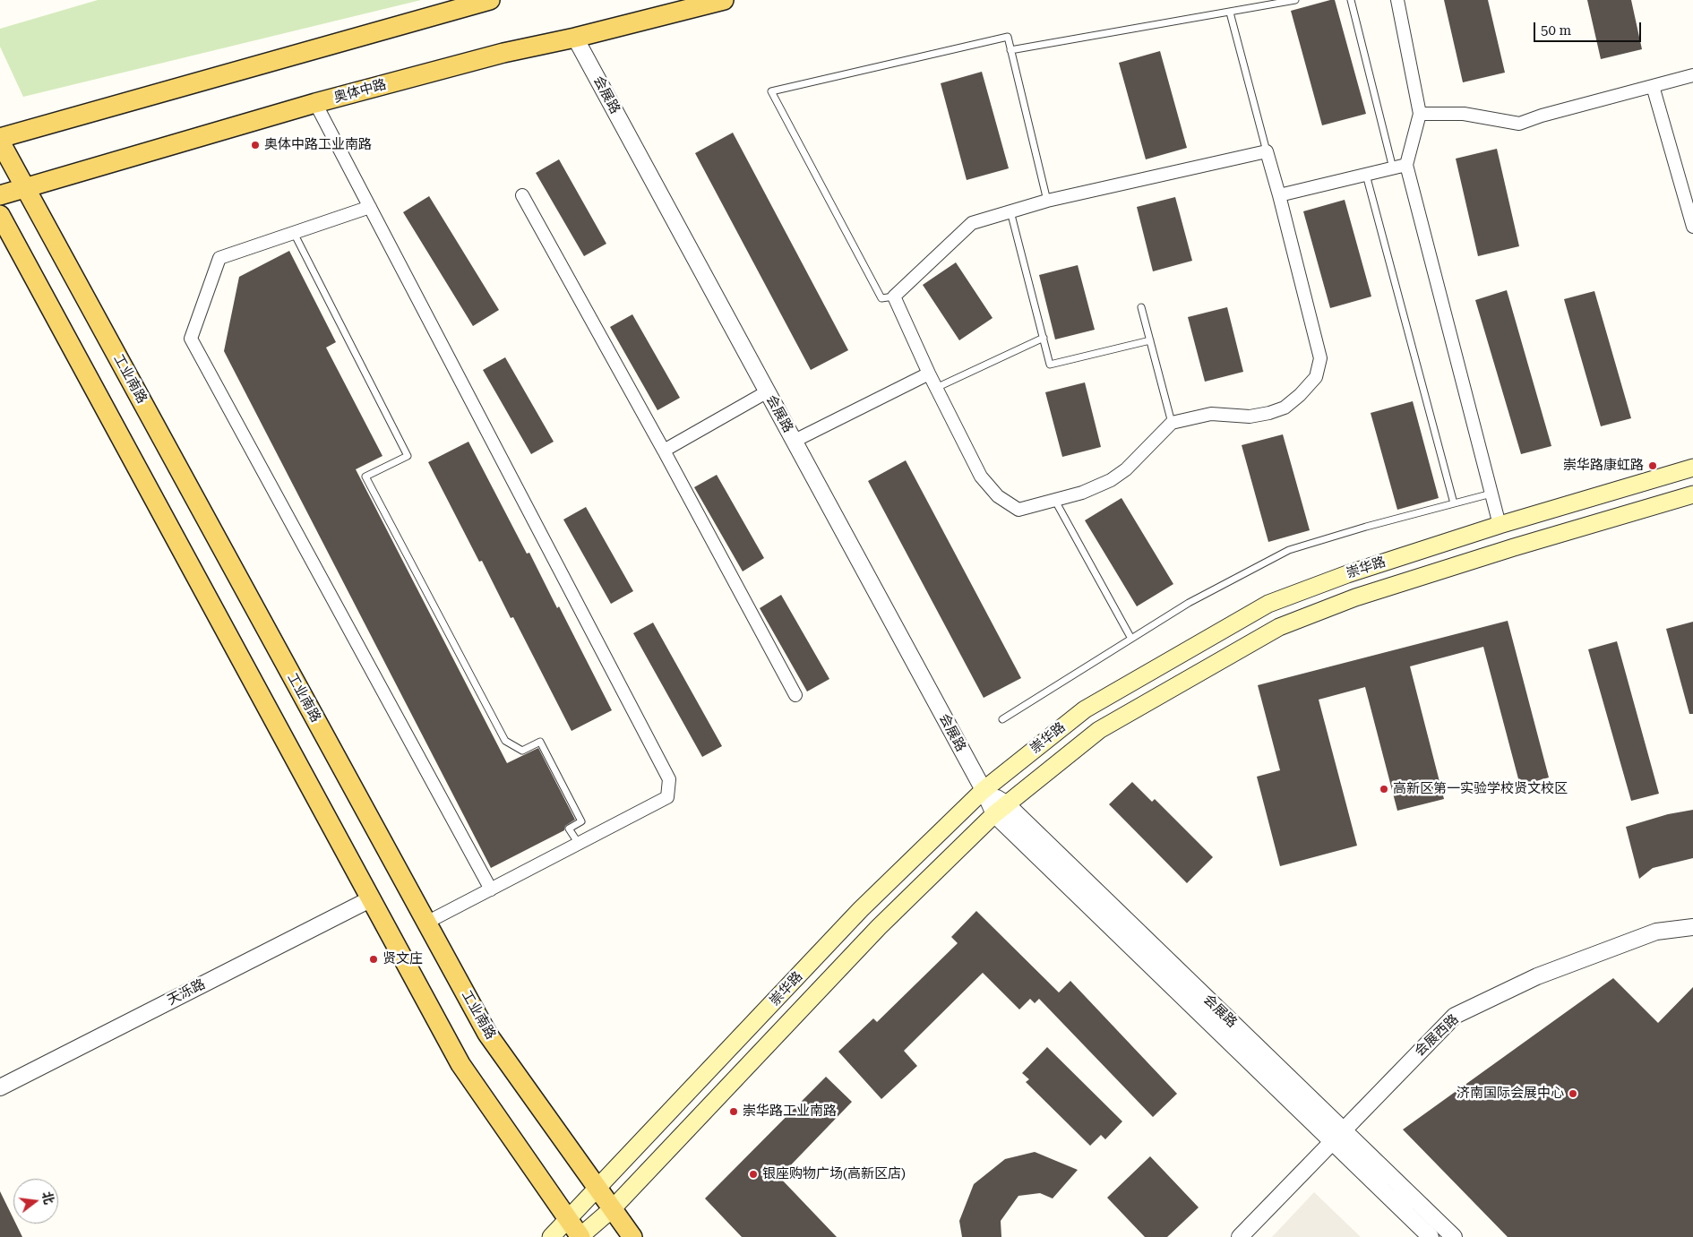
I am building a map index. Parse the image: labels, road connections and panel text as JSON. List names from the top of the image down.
{
  "streets": {
    "main road": ["奥体中路", "工业南路", "崇华路"],
    "street": ["会展路", "天泺路", "会展西路"]
  },
  "crossings": [
    ["奥体中路", "会展路"],
    ["奥体中路", "工业南路"],
    ["会展路", "崇华路"],
    ["会展路", "会展西路"],
    ["工业南路", "崇华路"]
  ],
  "places": [
    "奥体中路工业南路",
    "崇华路康虹路",
    "高新区第一实验学校贤文校区",
    "贤文庄",
    "济南国际会展中心",
    "崇华路工业南路",
    "银座购物广场(高新区店)"
  ],
  "scale_bar": "50 m",
  "north": "right"
}
